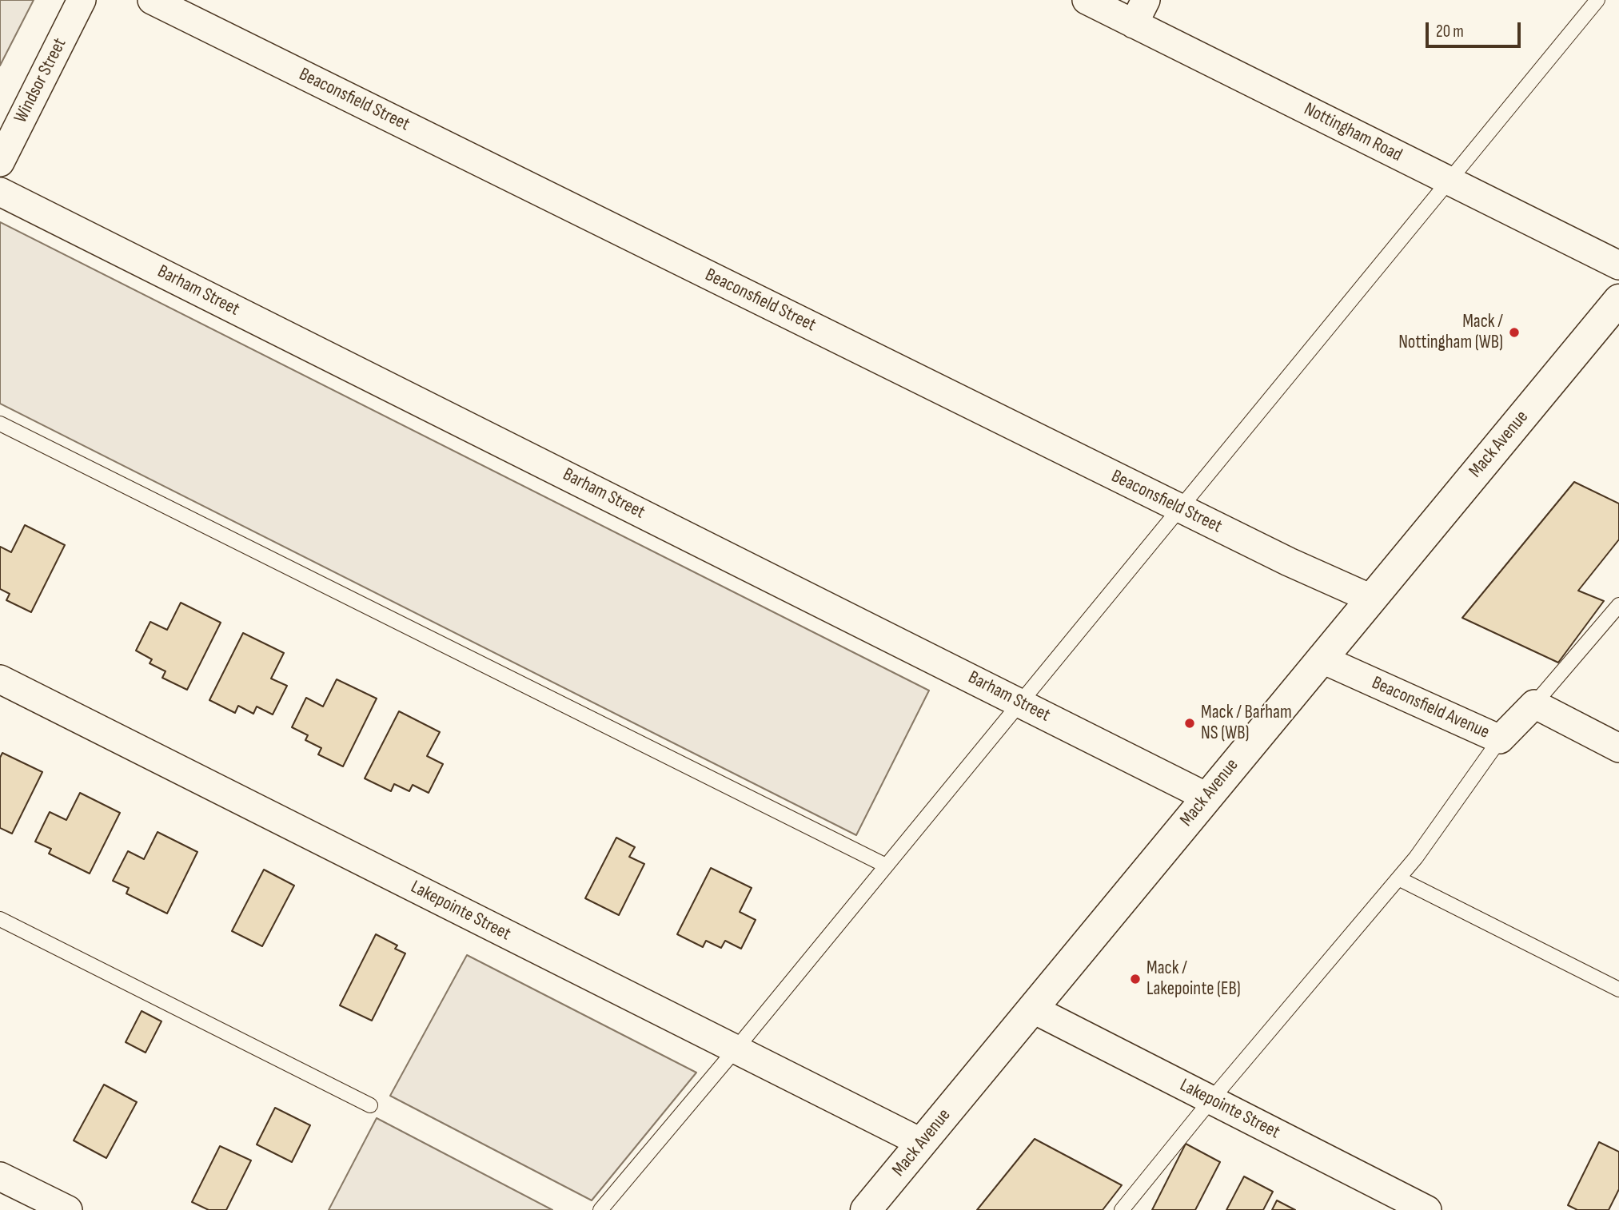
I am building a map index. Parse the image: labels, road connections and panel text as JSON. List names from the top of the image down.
{
  "streets": {
    "main road": ["Mack Avenue"],
    "street": [
      "Windsor Street",
      "Beaconsfield Street",
      "Nottingham Road",
      "Barham Street",
      "Beaconsfield Avenue",
      "Lakepointe Street"
    ]
  },
  "crossings": [
    ["Beaconsfield Street", "Mack Avenue"],
    ["Barham Street", "Mack Avenue"],
    ["Mack Avenue", "Beaconsfield Avenue"],
    ["Mack Avenue", "Lakepointe Street"]
  ],
  "places": ["Mack / Nottingham (WB)", "Mack / Barham NS (WB)", "Mack / Lakepointe (EB)"],
  "scale_bar": "20 m"
}
